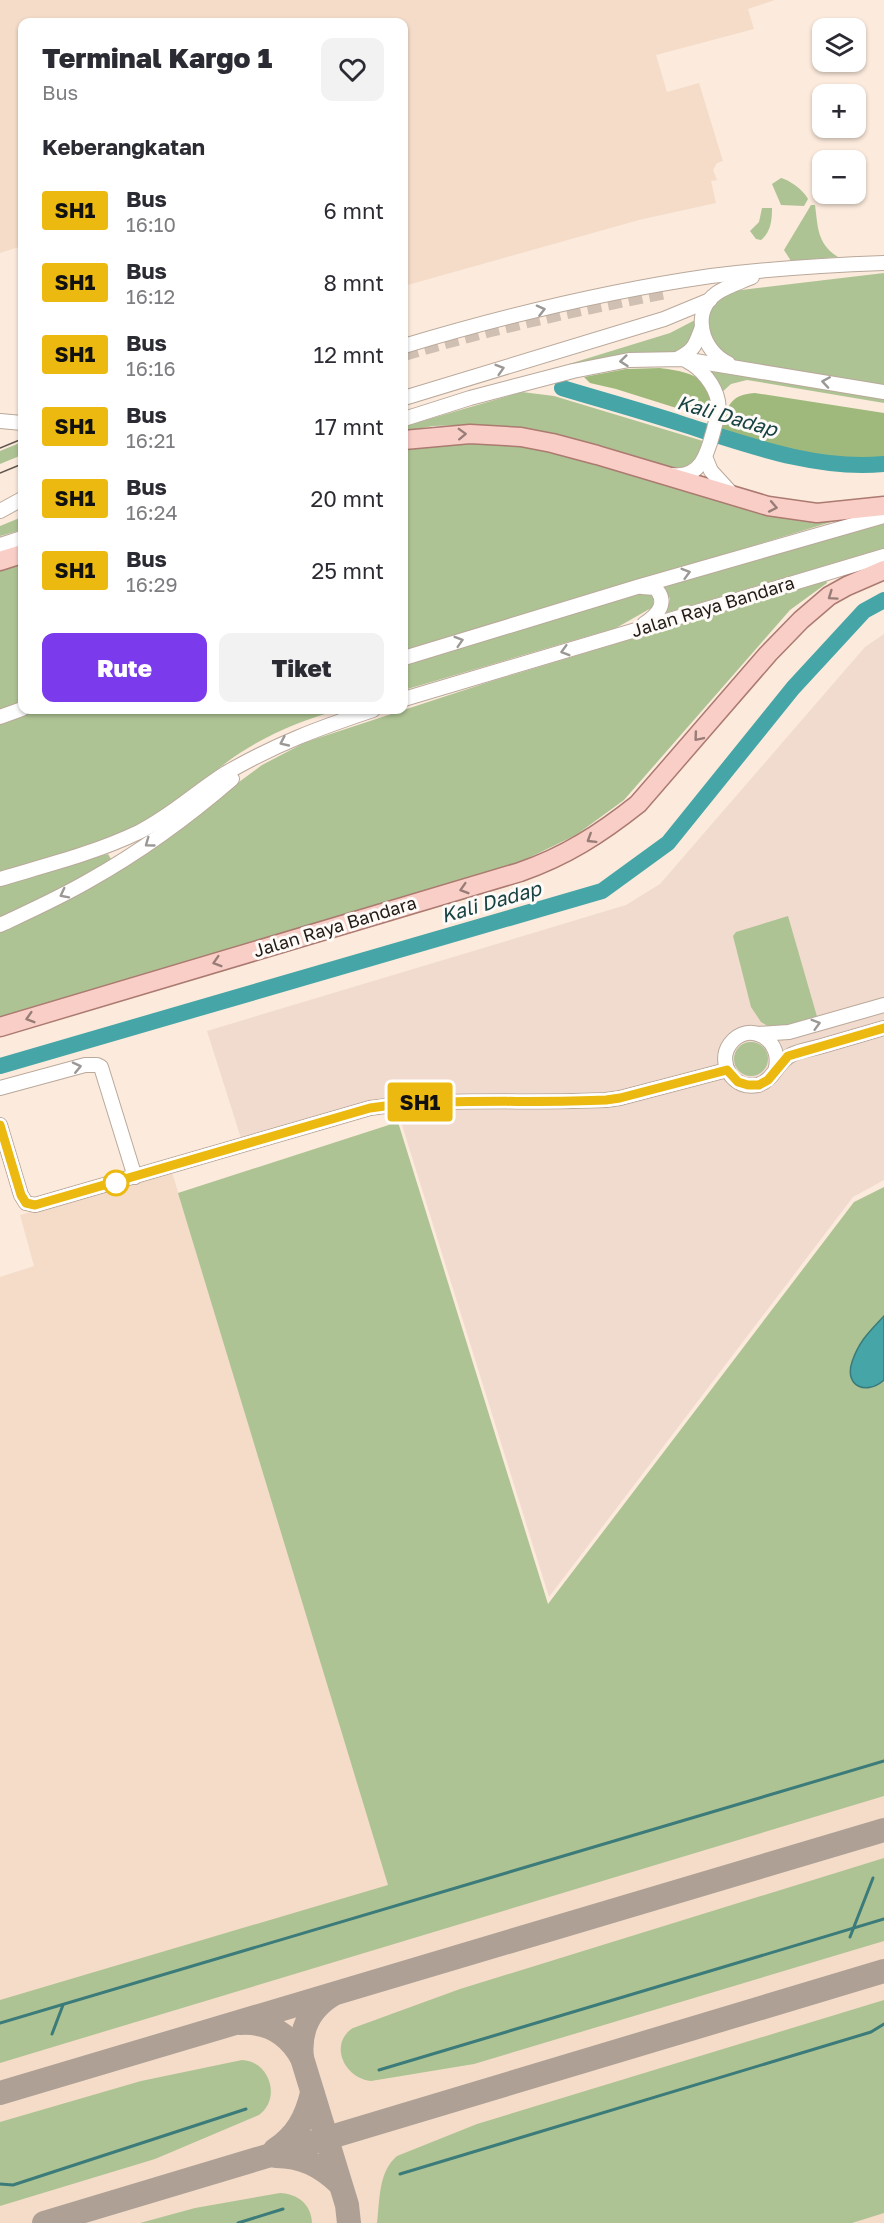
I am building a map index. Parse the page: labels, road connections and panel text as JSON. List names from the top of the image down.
{
  "streets": {
    "main road": ["Jalan Raya Bandara"]
  },
  "water": ["Kali Dadap"],
  "lines": ["bus line SH1"],
  "page": {
    "on_map": "SH1",
    "map_buttons": ["+", "−"],
    "heading": [
      ["Terminal Kargo 1", "Bus"],
      "Keberangkatan"
    ],
    "list": [
      {
        "mark": "SH1",
        "name": "Bus",
        "note": "16:10",
        "value": "6 mnt"
      },
      {
        "mark": "SH1",
        "name": "Bus",
        "note": "16:12",
        "value": "8 mnt"
      },
      {
        "mark": "SH1",
        "name": "Bus",
        "note": "16:16",
        "value": "12 mnt"
      },
      {
        "mark": "SH1",
        "name": "Bus",
        "note": "16:21",
        "value": "17 mnt"
      },
      {
        "mark": "SH1",
        "name": "Bus",
        "note": "16:24",
        "value": "20 mnt"
      },
      {
        "mark": "SH1",
        "name": "Bus",
        "note": "16:29",
        "value": "25 mnt"
      }
    ],
    "buttons": ["Rute", "Tiket"]
  }
}
